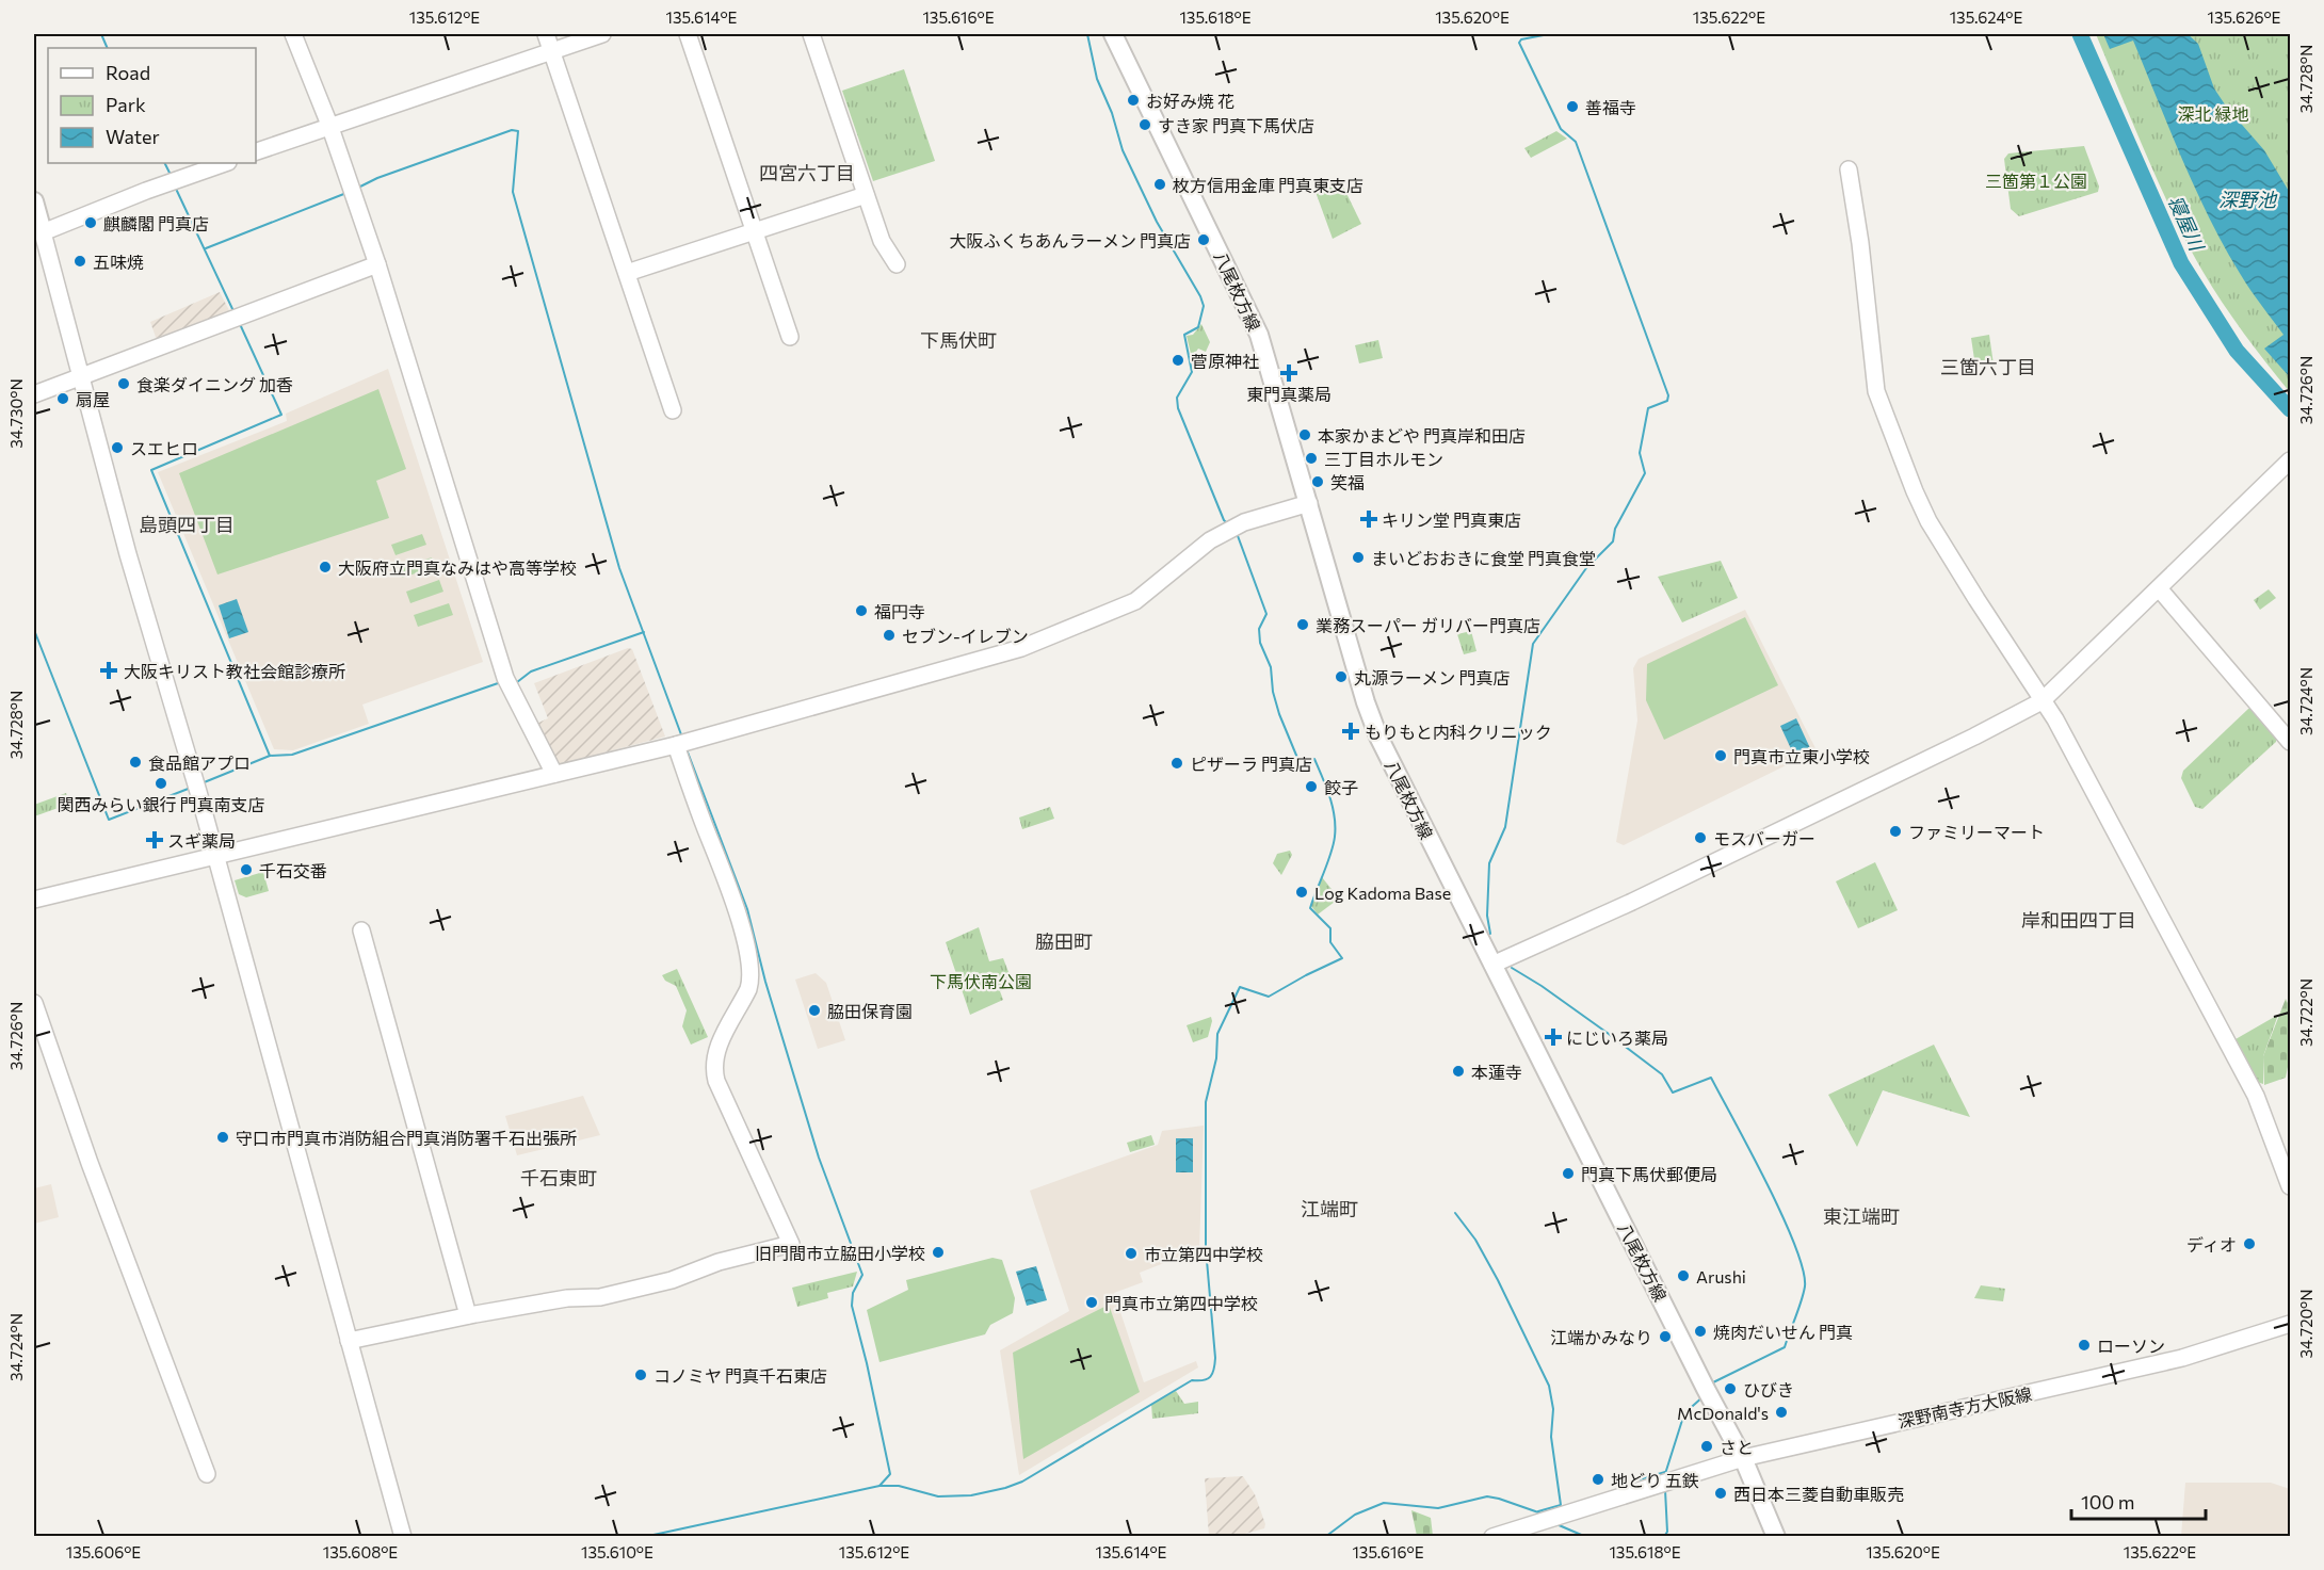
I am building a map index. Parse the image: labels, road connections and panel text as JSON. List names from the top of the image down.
{
  "streets": {
    "main road": ["八尾枚方線"],
    "street": ["深野南寺方大阪線"]
  },
  "crossings": [
    ["八尾枚方線", "深野南寺方大阪線"]
  ],
  "districts": [
    "四宮六丁目",
    "下馬伏町",
    "三箇六丁目",
    "島頭四丁目",
    "岸和田四丁目",
    "脇田町",
    "千石東町",
    "江端町",
    "東江端町"
  ],
  "water": ["深野池", "寝屋川"],
  "parks": ["深北 緑地", "三箇第１公園", "下馬伏南公園"],
  "places": {
    "other": [
      "お好み焼 花",
      "善福寺",
      "すき家 門真下馬伏店",
      "枚方信用金庫 門真東支店",
      "麒麟閣 門真店",
      "大阪ふくちあんラーメン 門真店",
      "五味焼",
      "菅原神社",
      "食楽ダイニング 加香",
      "扇屋",
      "本家かまどや 門真岸和田店",
      "スエヒロ",
      "三丁目ホルモン",
      "笑福",
      "まいどおおきに食堂 門真食堂",
      "大阪府立門真なみはや高等学校",
      "福円寺",
      "業務スーパー ガリバー門真店",
      "セブン-イレブン",
      "丸源ラーメン 門真店",
      "門真市立東小学校",
      "食品館アプロ",
      "ピザーラ 門真店",
      "関西みらい銀行 門真南支店",
      "餃子",
      "ファミリーマート",
      "モスバーガー",
      "千石交番",
      "Log Kadoma Base",
      "脇田保育園",
      "本蓮寺",
      "守口市門真市消防組合門真消防署千石出張所",
      "門真下馬伏郵便局",
      "ディオ",
      "旧門間市立脇田小学校",
      "市立第四中学校",
      "Arushi",
      "門真市立第四中学校",
      "焼肉だいせん 門真",
      "江端かみなり",
      "ローソン",
      "コノミヤ 門真千石東店",
      "ひびき",
      "McDonald's",
      "さと",
      "地どり 五鉄",
      "西日本三菱自動車販売"
    ],
    "health": [
      "東門真薬局",
      "キリン堂 門真東店",
      "大阪キリスト教社会館診療所",
      "もりもと内科クリニック",
      "スギ薬局",
      "にじいろ薬局"
    ]
  },
  "legend": ["Road", "Park", "Water"],
  "scale_bar": "100 m",
  "coordinates": [
    "135.612°E",
    "135.614°E",
    "135.616°E",
    "135.618°E",
    "135.620°E",
    "135.622°E",
    "135.624°E",
    "135.626°E",
    "34.728°N",
    "34.726°N",
    "34.730°N",
    "34.724°N",
    "34.722°N",
    "34.720°N",
    "135.606°E",
    "135.608°E",
    "135.610°E"
  ]
}
